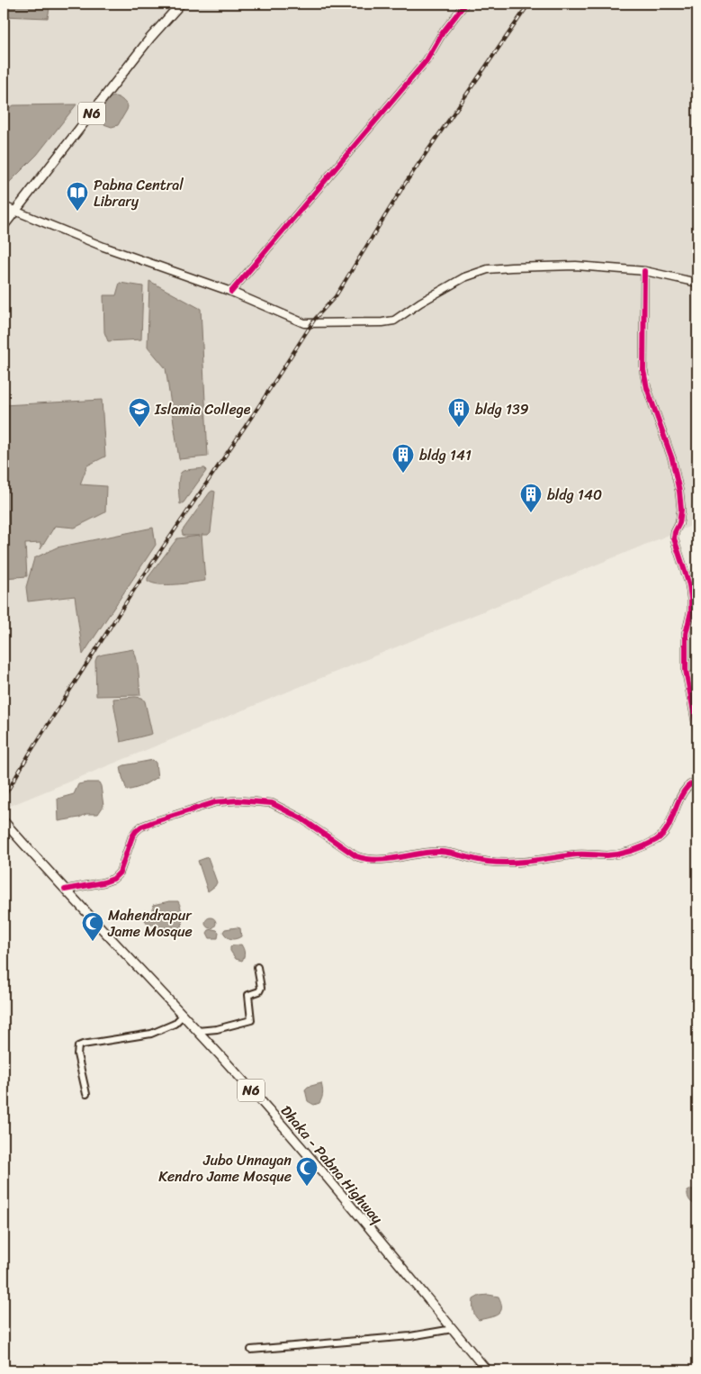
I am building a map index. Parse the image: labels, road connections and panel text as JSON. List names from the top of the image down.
{
  "streets": {
    "highway": ["N6", "Dhaka - Pabna Highway"]
  },
  "places": {
    "library": ["Pabna Central Library"],
    "school or university": ["Islamia College"],
    "building": ["bldg 139", "bldg 141", "bldg 140"],
    "mosque": ["Mahendrapur Jame Mosque", "Jubo Unnayan Kendro Jame Mosque"]
  }
}
